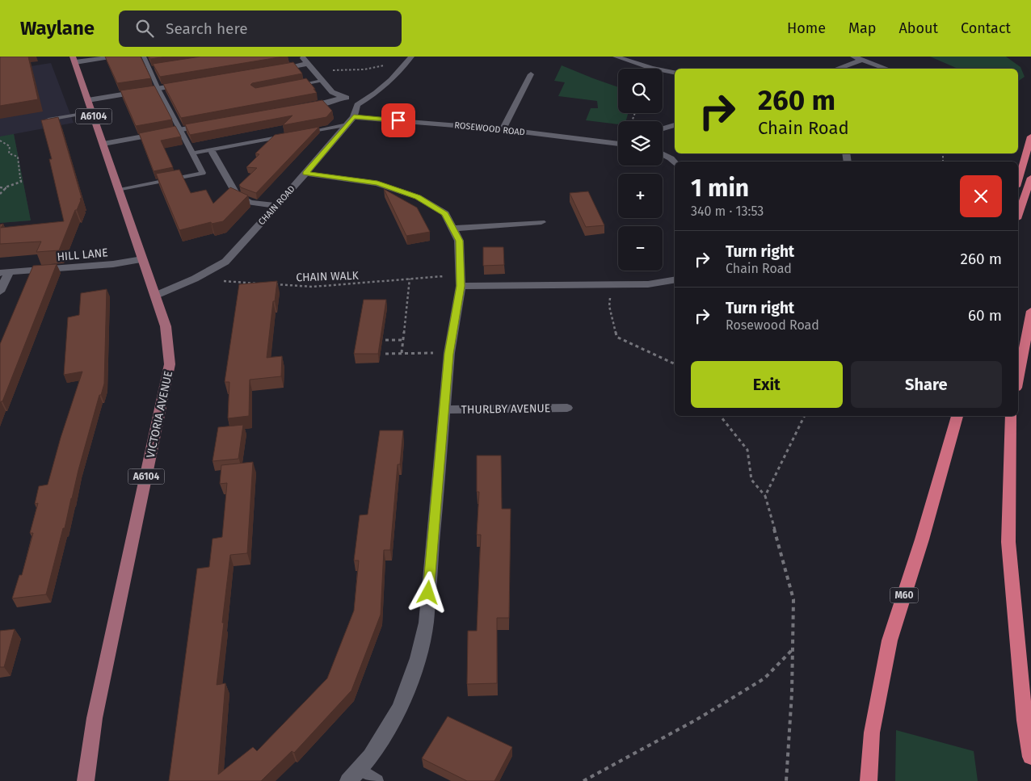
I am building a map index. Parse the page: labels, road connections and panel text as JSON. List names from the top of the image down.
{
  "streets": {
    "highway": ["M60"],
    "main road": ["A6104", "VICTORIA AVENUE"],
    "street": [
      "ROSEWOOD ROAD",
      "CHAIN ROAD",
      "HILL LANE",
      "THURLBY AVENUE"
    ],
    "path": ["CHAIN WALK"]
  },
  "crossings": [
    ["ROSEWOOD ROAD", "CHAIN ROAD"],
    ["CHAIN ROAD", "VICTORIA AVENUE"],
    ["HILL LANE", "VICTORIA AVENUE"]
  ],
  "page": {
    "header": "Waylane",
    "search": "Search here",
    "nav": [
      "Home",
      "Map",
      "About",
      "Contact"
    ],
    "map_buttons": ["+", "−"],
    "turn": ["260 m", "Chain Road"],
    "heading": ["1 min", "340 m · 13:53"],
    "list": [
      {
        "name": "Turn right",
        "note": "Chain Road",
        "value": "260 m"
      },
      {
        "name": "Turn right",
        "note": "Rosewood Road",
        "value": "60 m"
      }
    ],
    "buttons": ["Exit", "Share"]
  }
}
